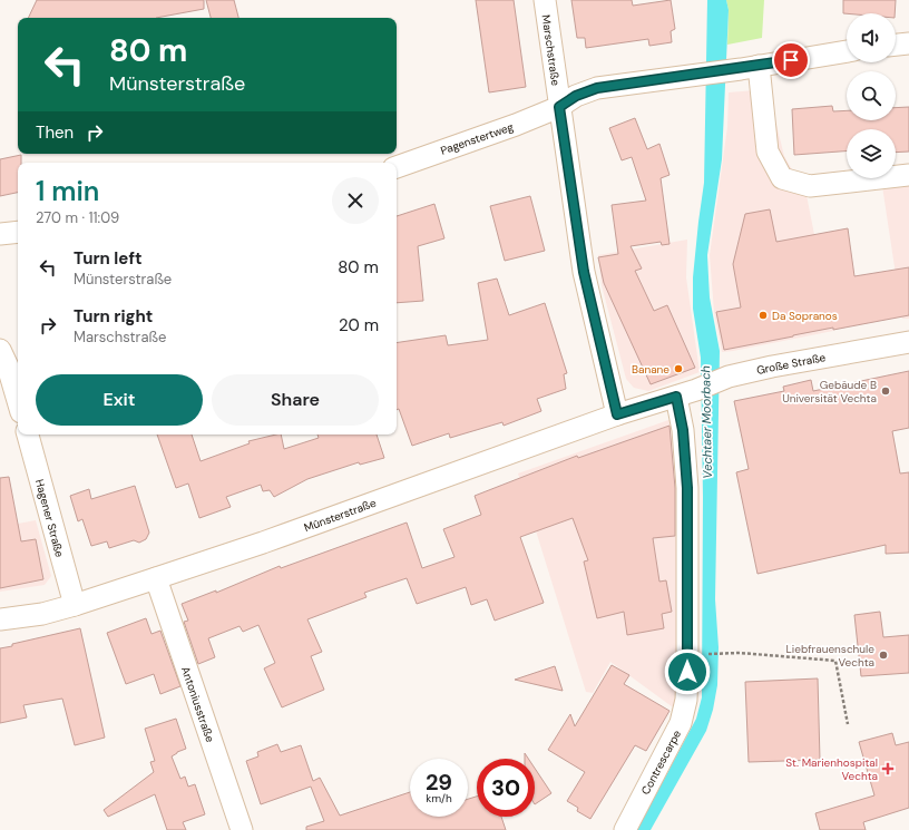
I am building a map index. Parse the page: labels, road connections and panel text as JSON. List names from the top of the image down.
{
  "streets": {
    "street": [
      "Marschstraße",
      "Pagenstertweg",
      "Große Straße",
      "Münsterstraße",
      "Hagener Straße",
      "Antoniusstraße",
      "Contrescarpe"
    ]
  },
  "crossings": [
    ["Marschstraße", "Pagenstertweg"],
    ["Marschstraße", "Münsterstraße"],
    ["Große Straße", "Münsterstraße"],
    ["Große Straße", "Contrescarpe"],
    ["Münsterstraße", "Hagener Straße"],
    ["Münsterstraße", "Antoniusstraße"],
    ["Münsterstraße", "Contrescarpe"]
  ],
  "water": ["Vechtaer Moorbach"],
  "places": {
    "other": [
      "Da Sopranos",
      "Banane",
      "Gebäude B Universität Vechta",
      "Liebfrauenschule Vechta"
    ],
    "health": ["St. Marienhospital Vechta"]
  },
  "page": {
    "turn": ["80 m", "Münsterstraße"],
    "then": "Then",
    "heading": ["1 min", "270 m · 11:09"],
    "list": [
      {
        "name": "Turn left",
        "note": "Münsterstraße",
        "value": "80 m"
      },
      {
        "name": "Turn right",
        "note": "Marschstraße",
        "value": "20 m"
      }
    ],
    "buttons": ["Exit", "Share"],
    "speed": "29 km/h",
    "limit": "30"
  }
}
